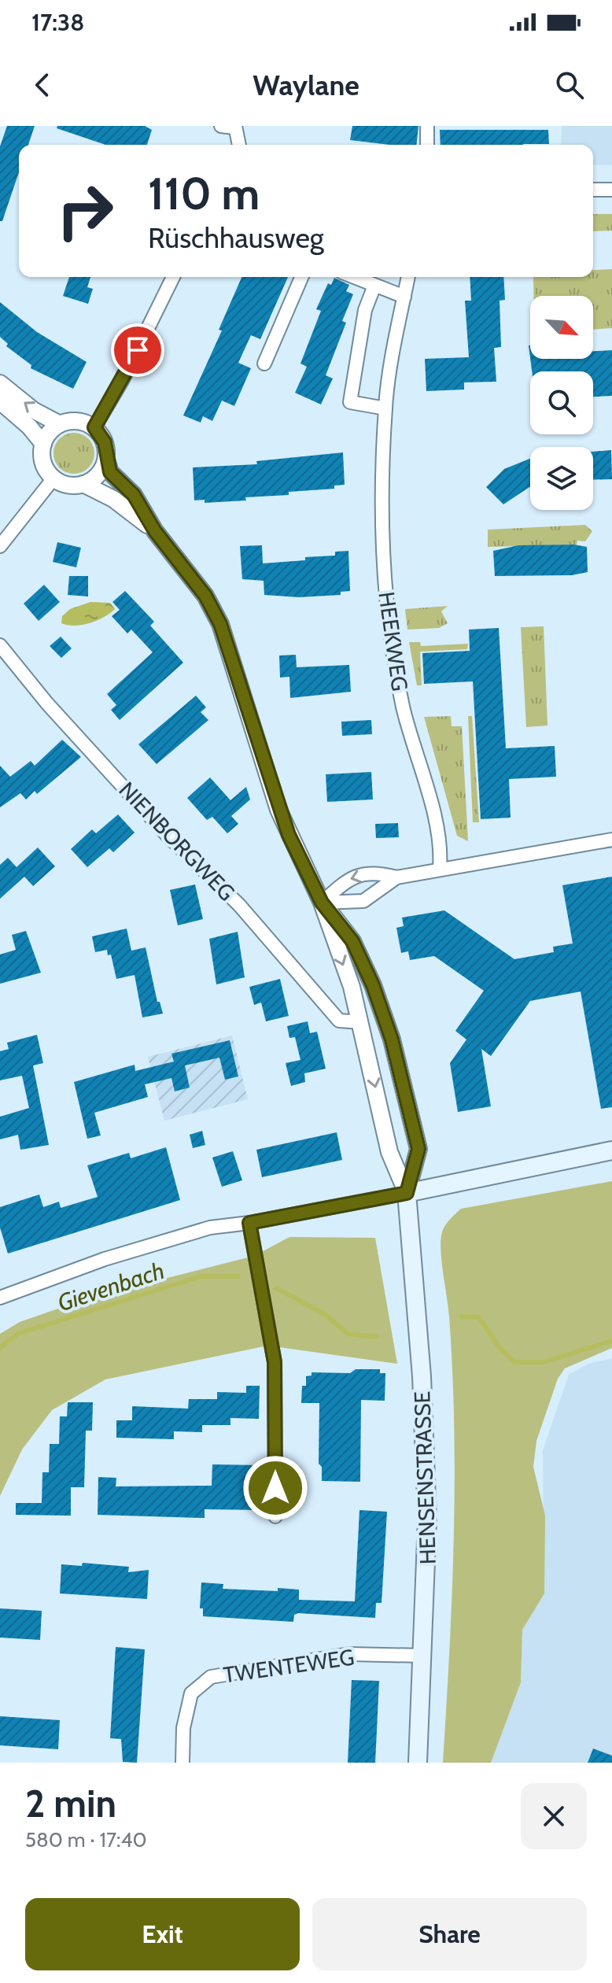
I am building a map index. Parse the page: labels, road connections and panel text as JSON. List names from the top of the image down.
{
  "streets": {
    "main road": ["HENSENSTRASSE"],
    "street": ["HEEKWEG", "NIENBORGWEG", "TWENTEWEG"]
  },
  "crossings": [
    ["HENSENSTRASSE", "TWENTEWEG"]
  ],
  "water": ["Gievenbach"],
  "north": "bottom right",
  "page": {
    "status": "17:38",
    "header": "Waylane",
    "turn": ["110 m", "Rüschhausweg"],
    "heading": ["2 min", "580 m · 17:40"],
    "buttons": ["Exit", "Share"]
  }
}
